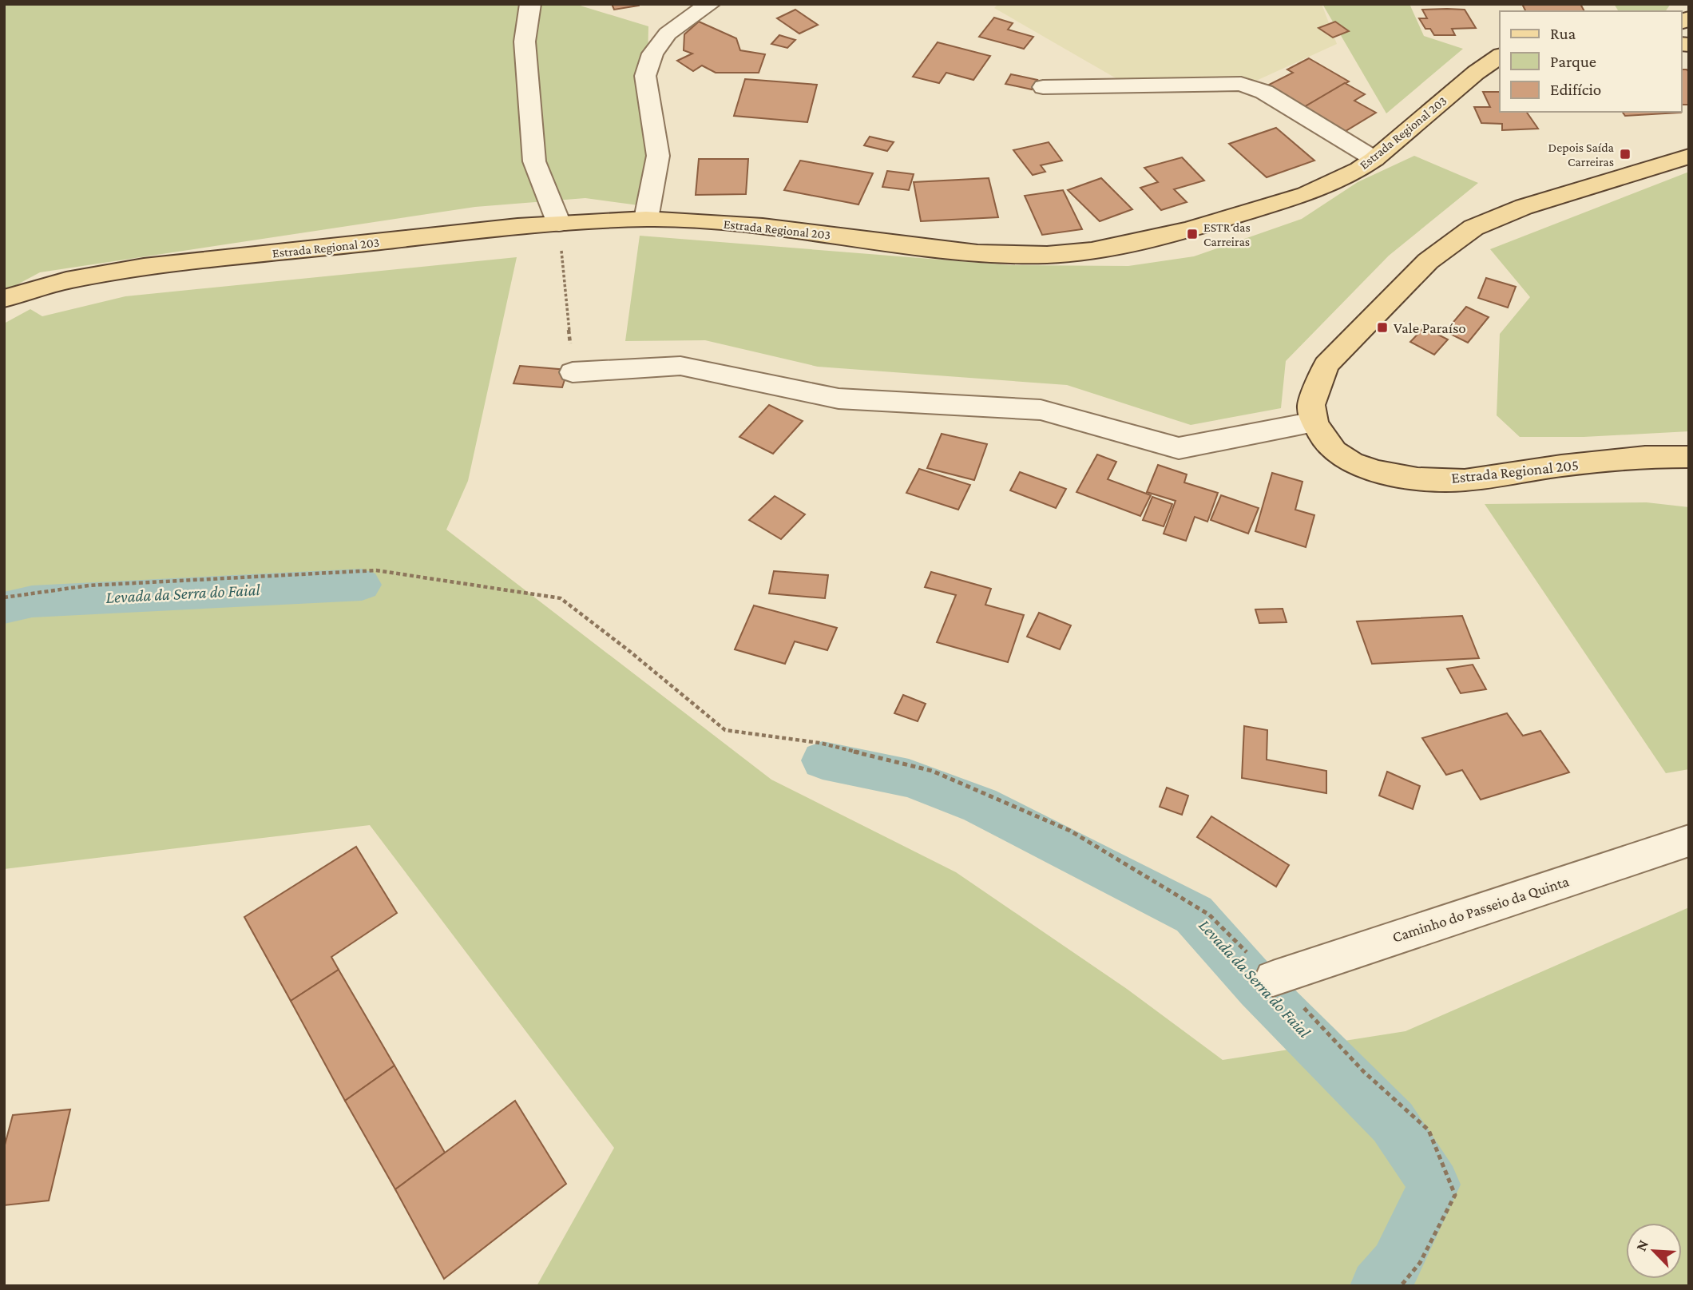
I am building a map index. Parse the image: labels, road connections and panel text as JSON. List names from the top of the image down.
{
  "streets": {
    "main road": ["Estrada Regional 203", "Estrada Regional 205"],
    "street": ["Caminho do Passeio da Quinta"]
  },
  "water": ["Levada da Serra do Faial"],
  "places": {
    "transit": ["Depois Saída Carreiras", "ESTR das Carreiras", "Vale Paraíso"]
  },
  "legend": ["Rua", "Parque", "Edifício"],
  "north": "top left"
}
